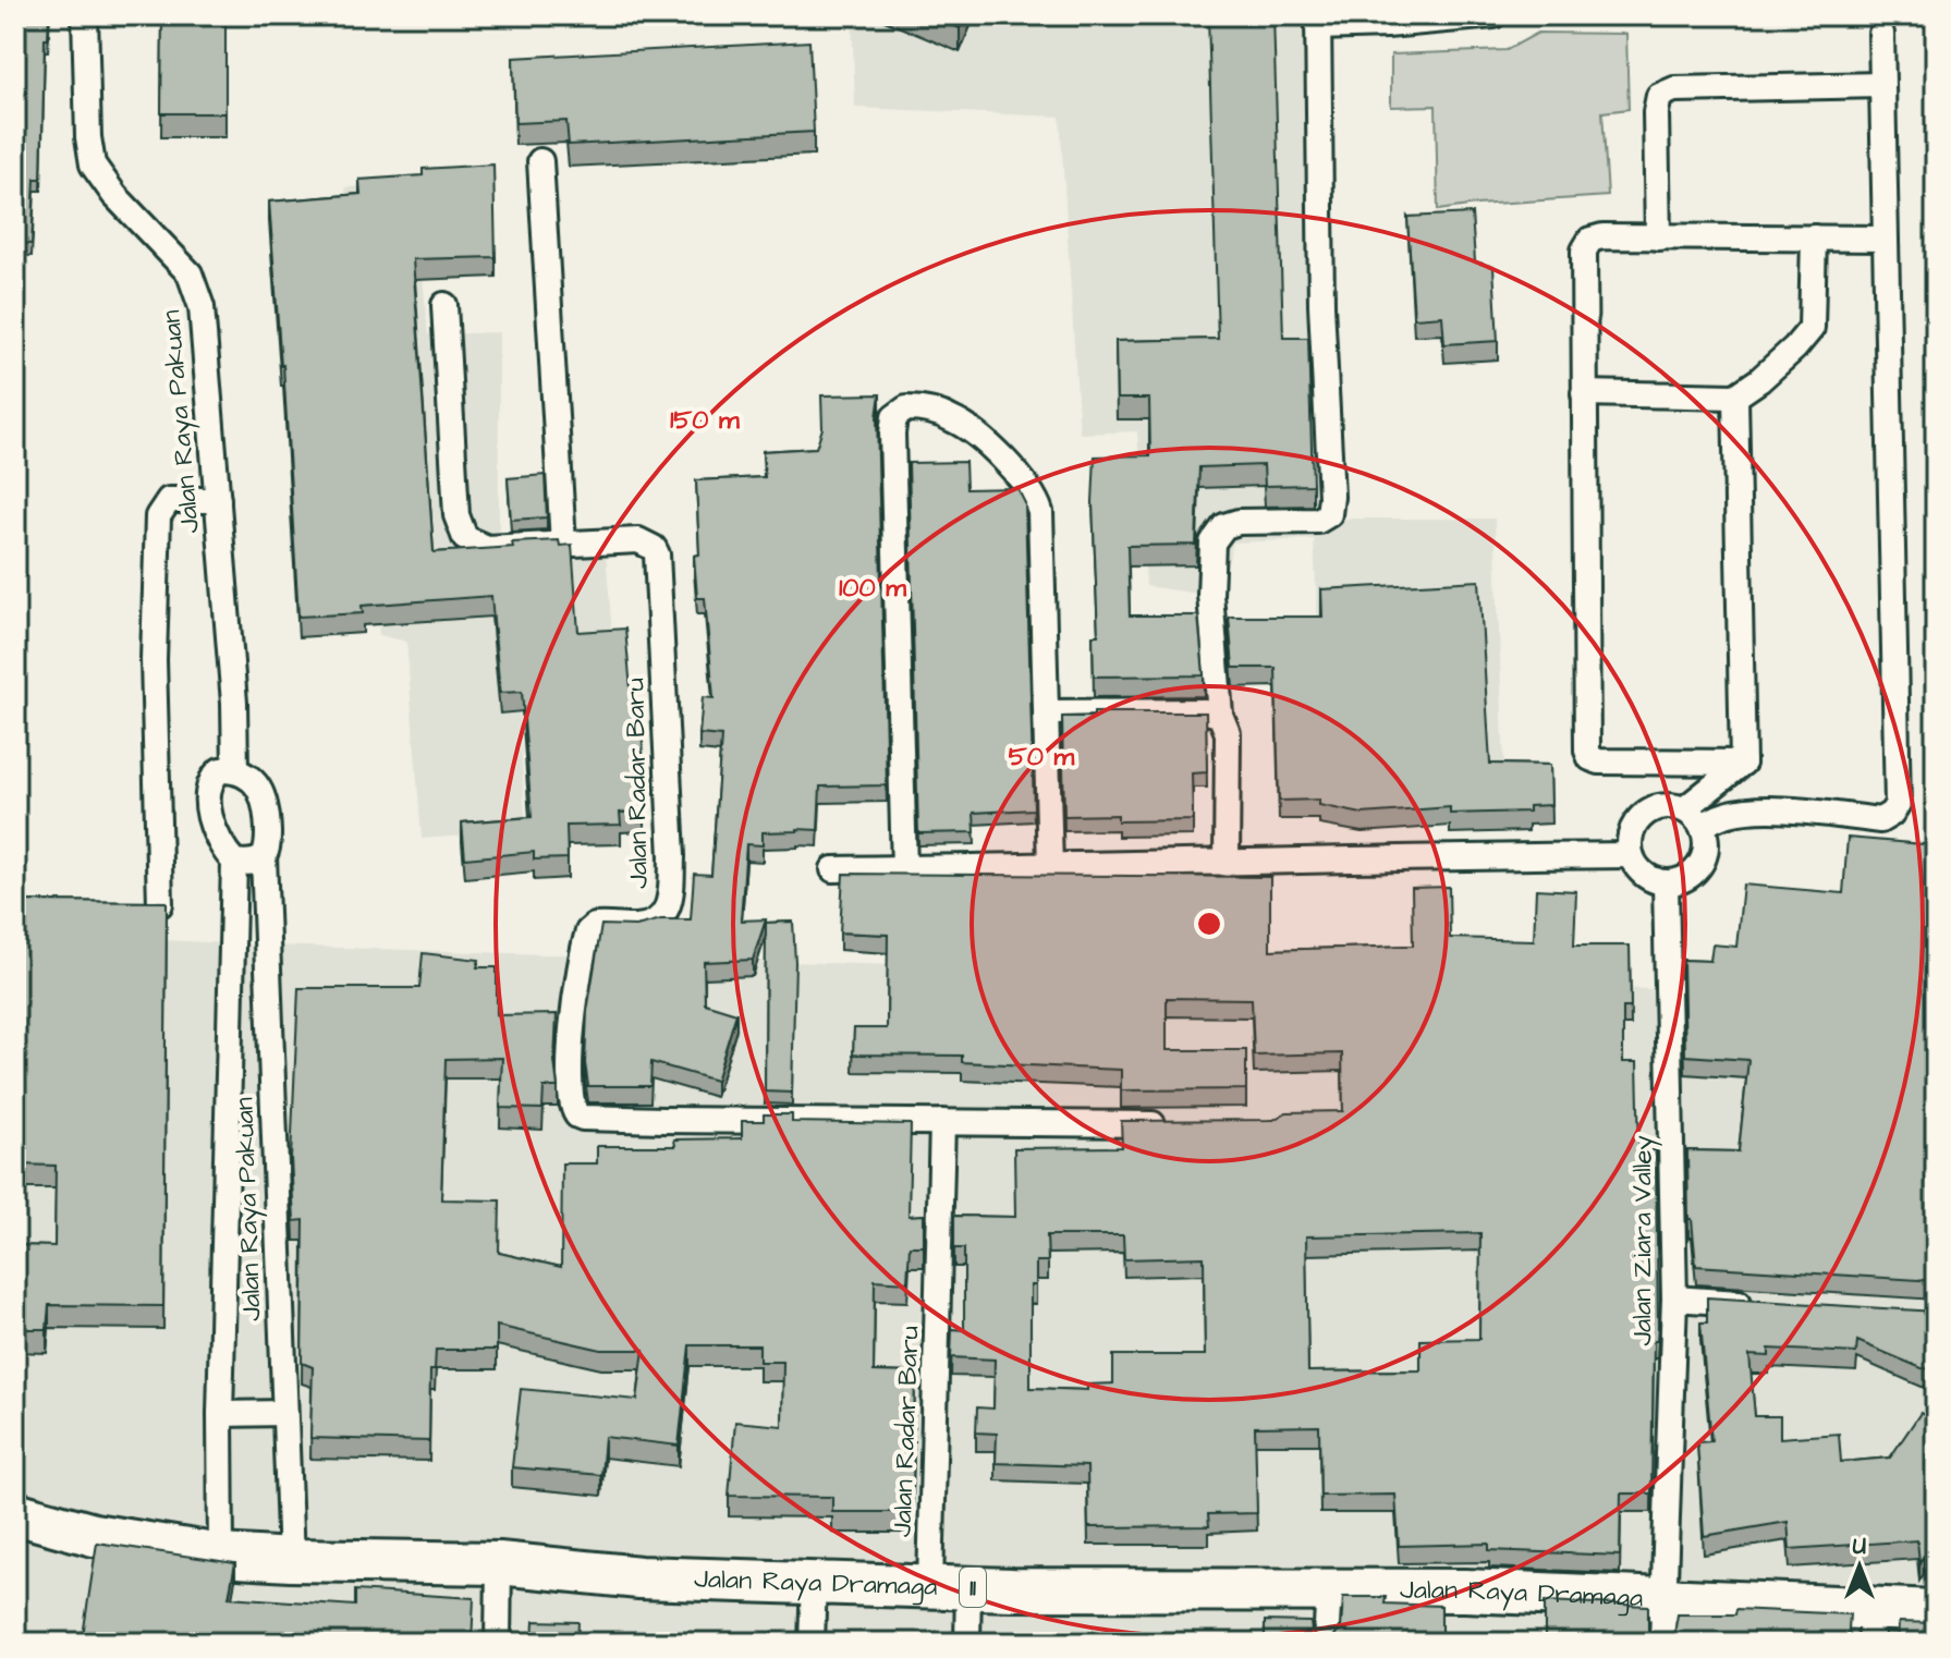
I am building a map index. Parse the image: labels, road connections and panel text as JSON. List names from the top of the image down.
{
  "streets": {
    "highway": ["Jalan Raya Dramaga", "11"],
    "street": ["Jalan Raya Pakuan", "Jalan Radar Baru", "Jalan Ziara Valley"]
  },
  "crossings": [
    ["Jalan Raya Pakuan", "Jalan Raya Dramaga"],
    ["Jalan Radar Baru", "Jalan Raya Dramaga"],
    ["Jalan Ziara Valley", "Jalan Raya Dramaga"]
  ],
  "north": "top",
  "rings": ["150 m", "100 m", "50 m"]
}
